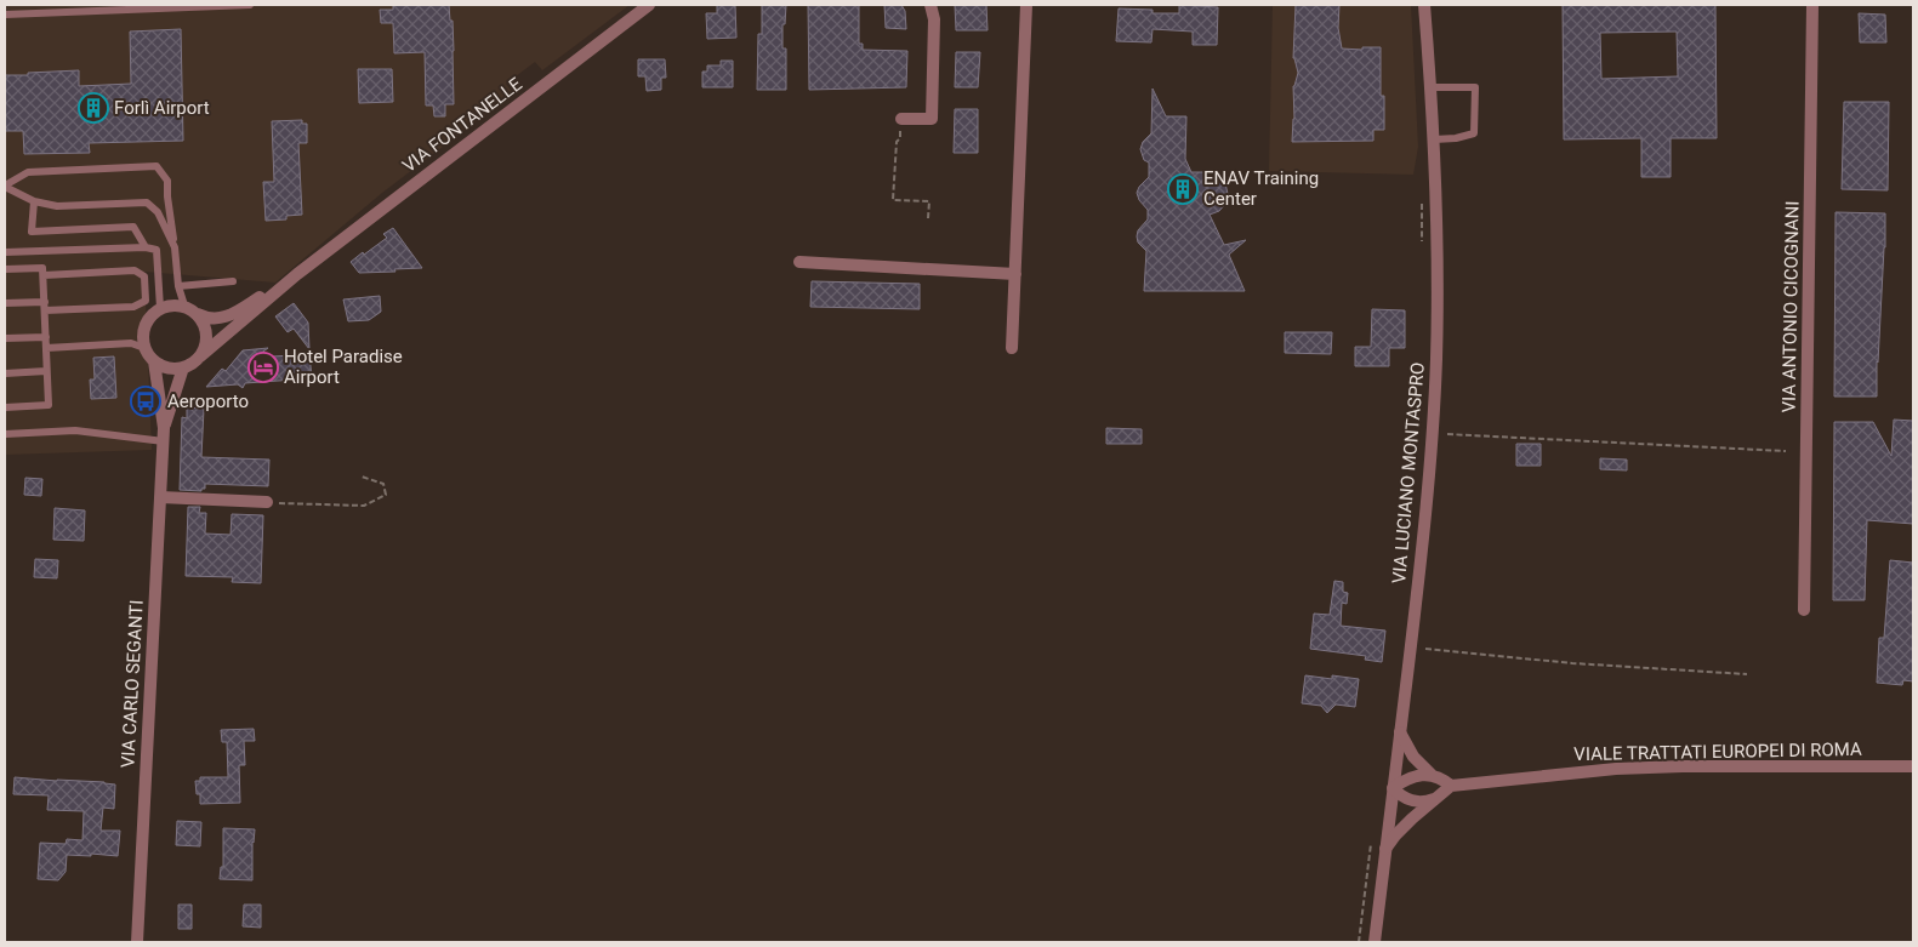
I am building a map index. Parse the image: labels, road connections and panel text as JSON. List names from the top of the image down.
{
  "streets": {
    "street": [
      "VIA FONTANELLE",
      "VIA ANTONIO CICOGNANI",
      "VIA LUCIANO MONTASPRO",
      "VIA CARLO SEGANTI",
      "VIALE TRATTATI EUROPEI DI ROMA"
    ]
  },
  "crossings": [
    ["VIA FONTANELLE", "VIA CARLO SEGANTI"]
  ],
  "places": {
    "building": ["Forlì Airport", "ENAV Training Center"],
    "hotel": ["Hotel Paradise Airport"],
    "bus stop": ["Aeroporto"]
  }
}
